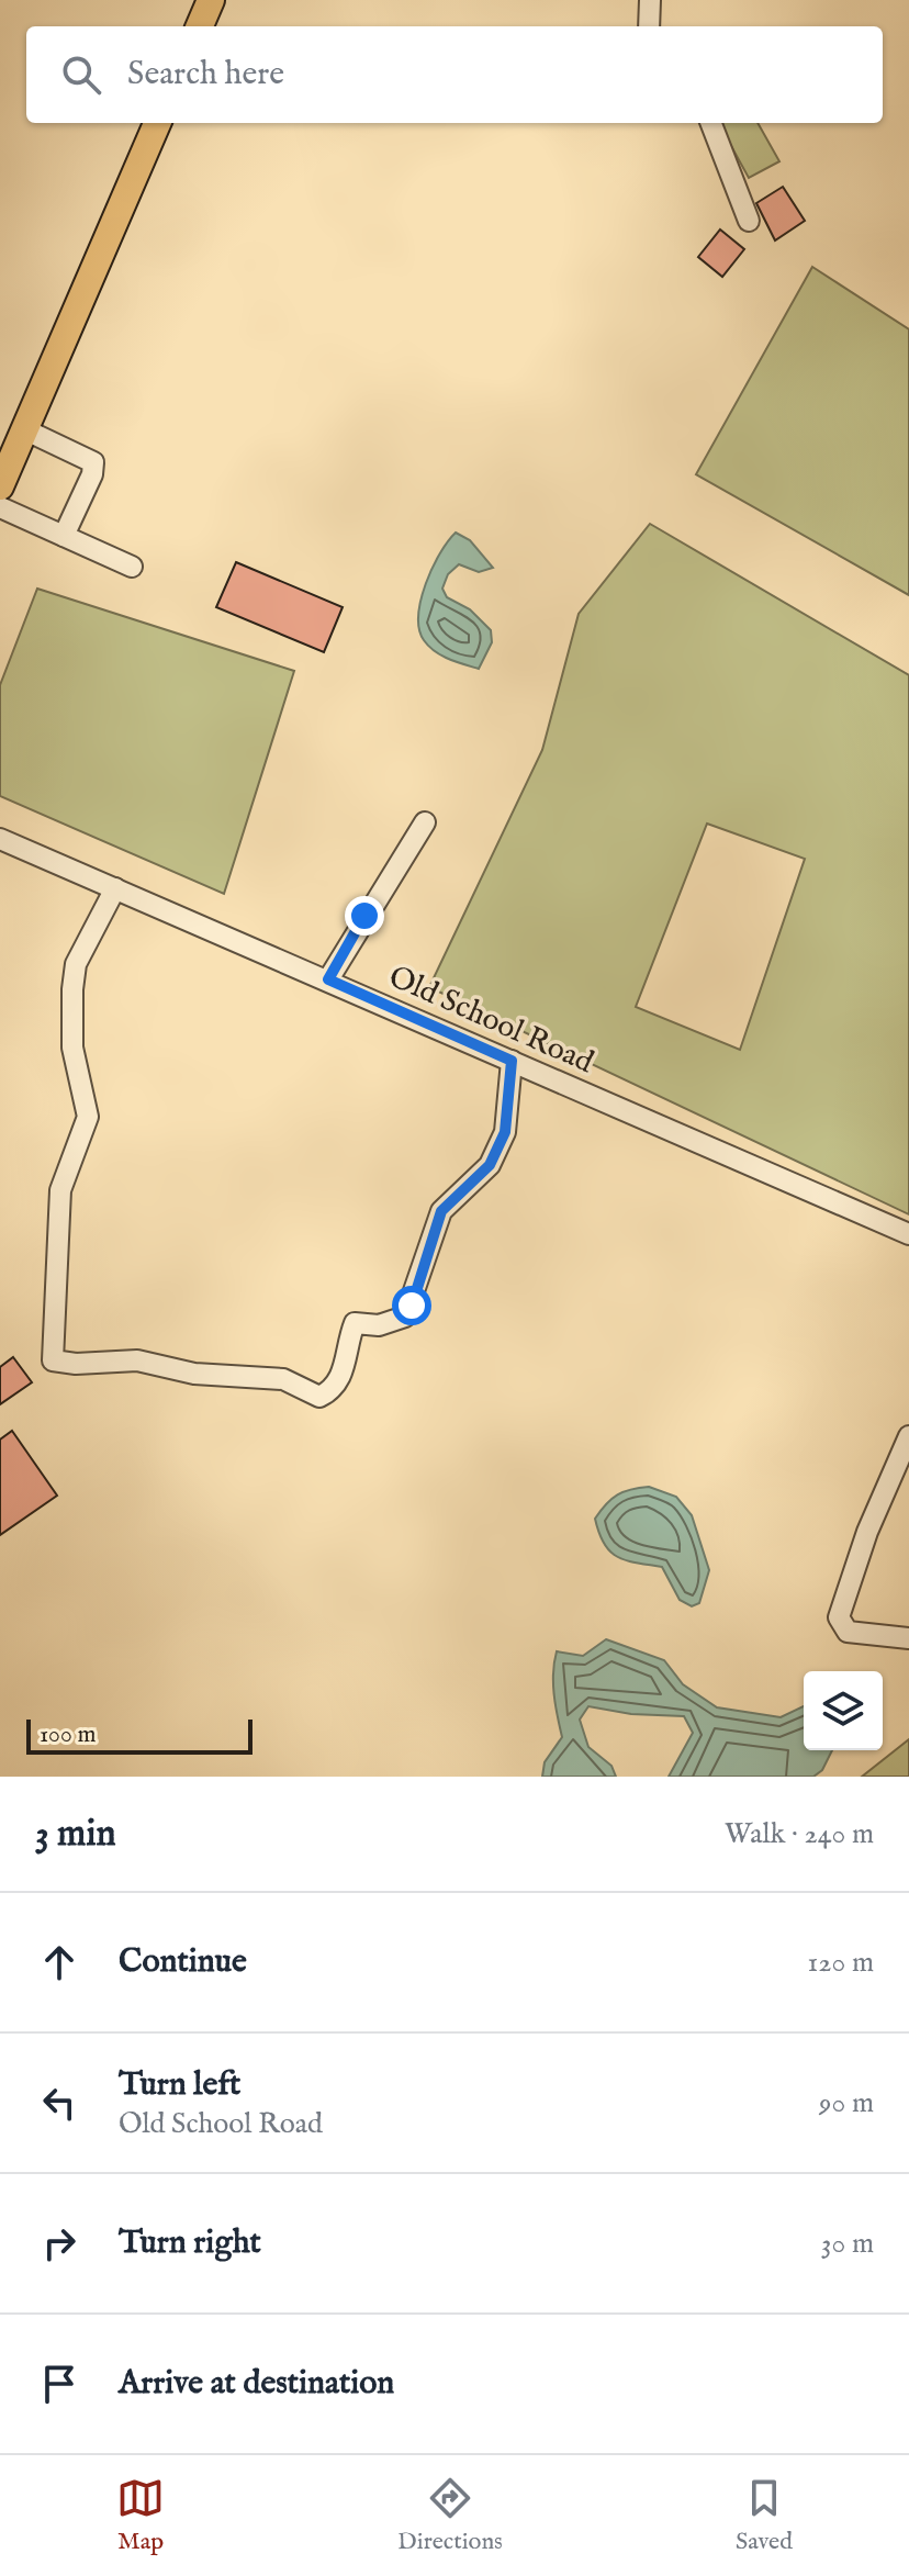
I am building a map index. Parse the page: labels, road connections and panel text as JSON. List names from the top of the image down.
{
  "streets": {
    "street": ["Old School Road"]
  },
  "scale_bar": "100 m",
  "page": {
    "search": "Search here",
    "scale": "100 m",
    "heading": ["3 min", "Walk · 240 m"],
    "list": [
      ["Continue", "120 m"],
      ["Turn left", "Old School Road", "90 m"],
      ["Turn right", "30 m"],
      "Arrive at destination"
    ],
    "nav": ["Map", "Directions", "Saved"]
  }
}
